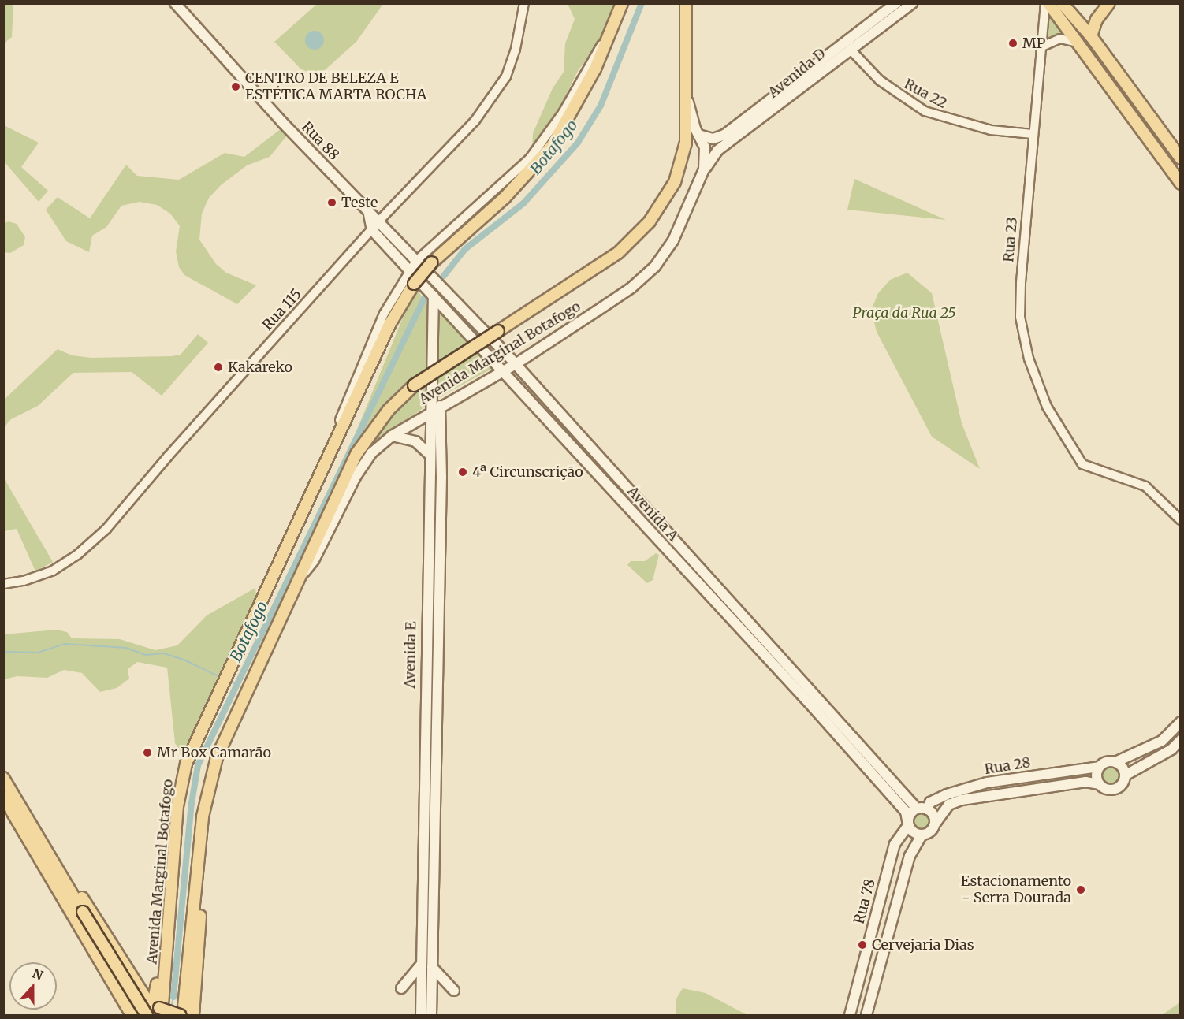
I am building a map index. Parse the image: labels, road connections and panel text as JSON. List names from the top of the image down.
{
  "streets": {
    "main road": [
      "Avenida D",
      "Rua 88",
      "Avenida Marginal Botafogo",
      "Avenida A",
      "Avenida E",
      "Rua 28",
      "Rua 78"
    ],
    "street": ["Rua 22", "Rua 23", "Rua 115"]
  },
  "crossings": [
    ["Avenida D", "Rua 22"],
    ["Avenida D", "Avenida Marginal Botafogo"],
    ["Rua 22", "Rua 23"],
    ["Rua 88", "Rua 115"],
    ["Rua 88", "Avenida A"],
    ["Rua 115", "Avenida A"],
    ["Avenida Marginal Botafogo", "Avenida A"],
    ["Avenida Marginal Botafogo", "Avenida E"],
    ["Avenida A", "Avenida E"],
    ["Avenida A", "Rua 28"],
    ["Avenida A", "Rua 78"],
    ["Rua 28", "Rua 78"]
  ],
  "water": ["Botafogo"],
  "parks": ["Praça da Rua 25"],
  "places": [
    "MP",
    "CENTRO DE BELEZA E ESTÉTICA MARTA ROCHA",
    "Teste",
    "Kakareko",
    "4ª Circunscrição",
    "Mr Box Camarão",
    "Estacionamento - Serra Dourada",
    "Cervejaria Dias"
  ],
  "north": "top"
}
